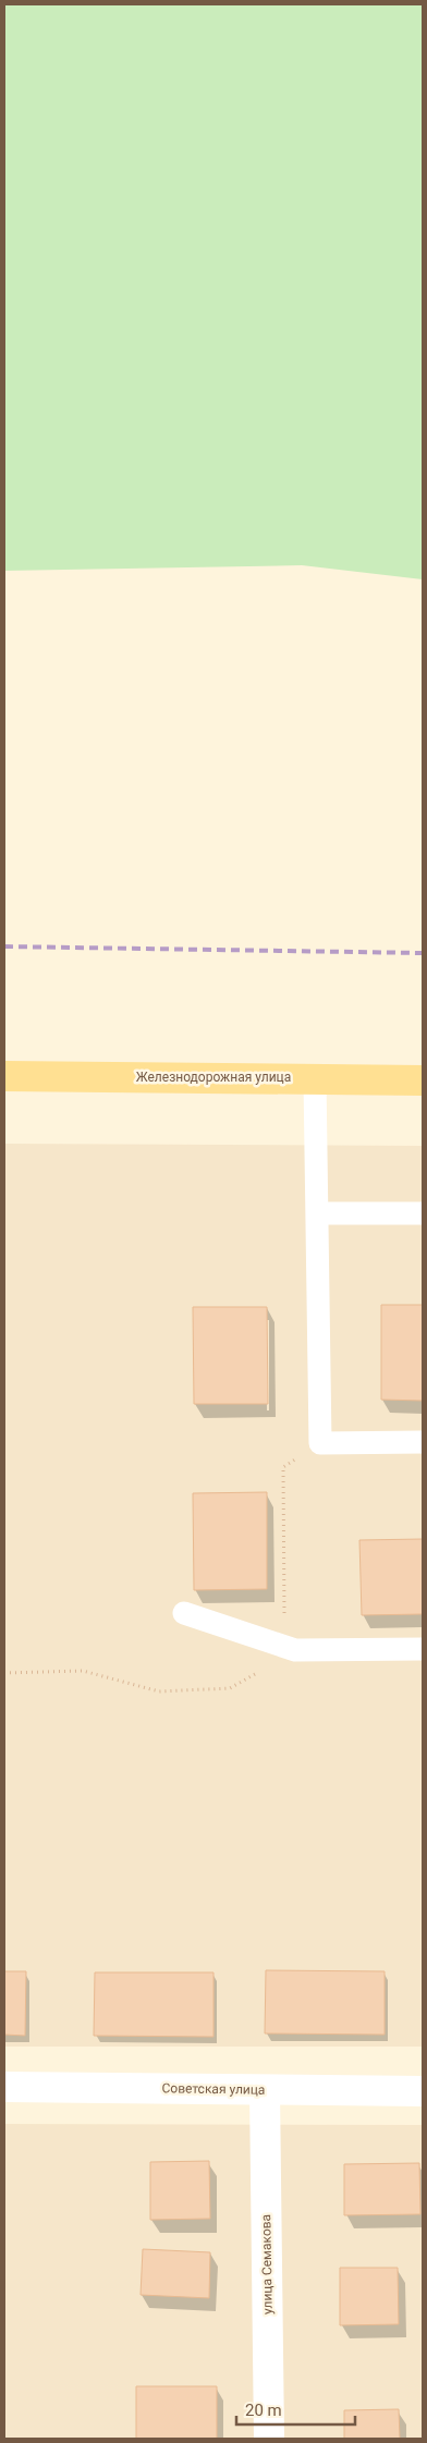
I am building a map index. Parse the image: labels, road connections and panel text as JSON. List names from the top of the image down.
{
  "streets": {
    "main road": ["Железнодорожная улица"],
    "street": ["Советская улица", "улица Семакова"]
  },
  "crossings": [
    ["Советская улица", "улица Семакова"]
  ],
  "scale_bar": "20 m"
}
